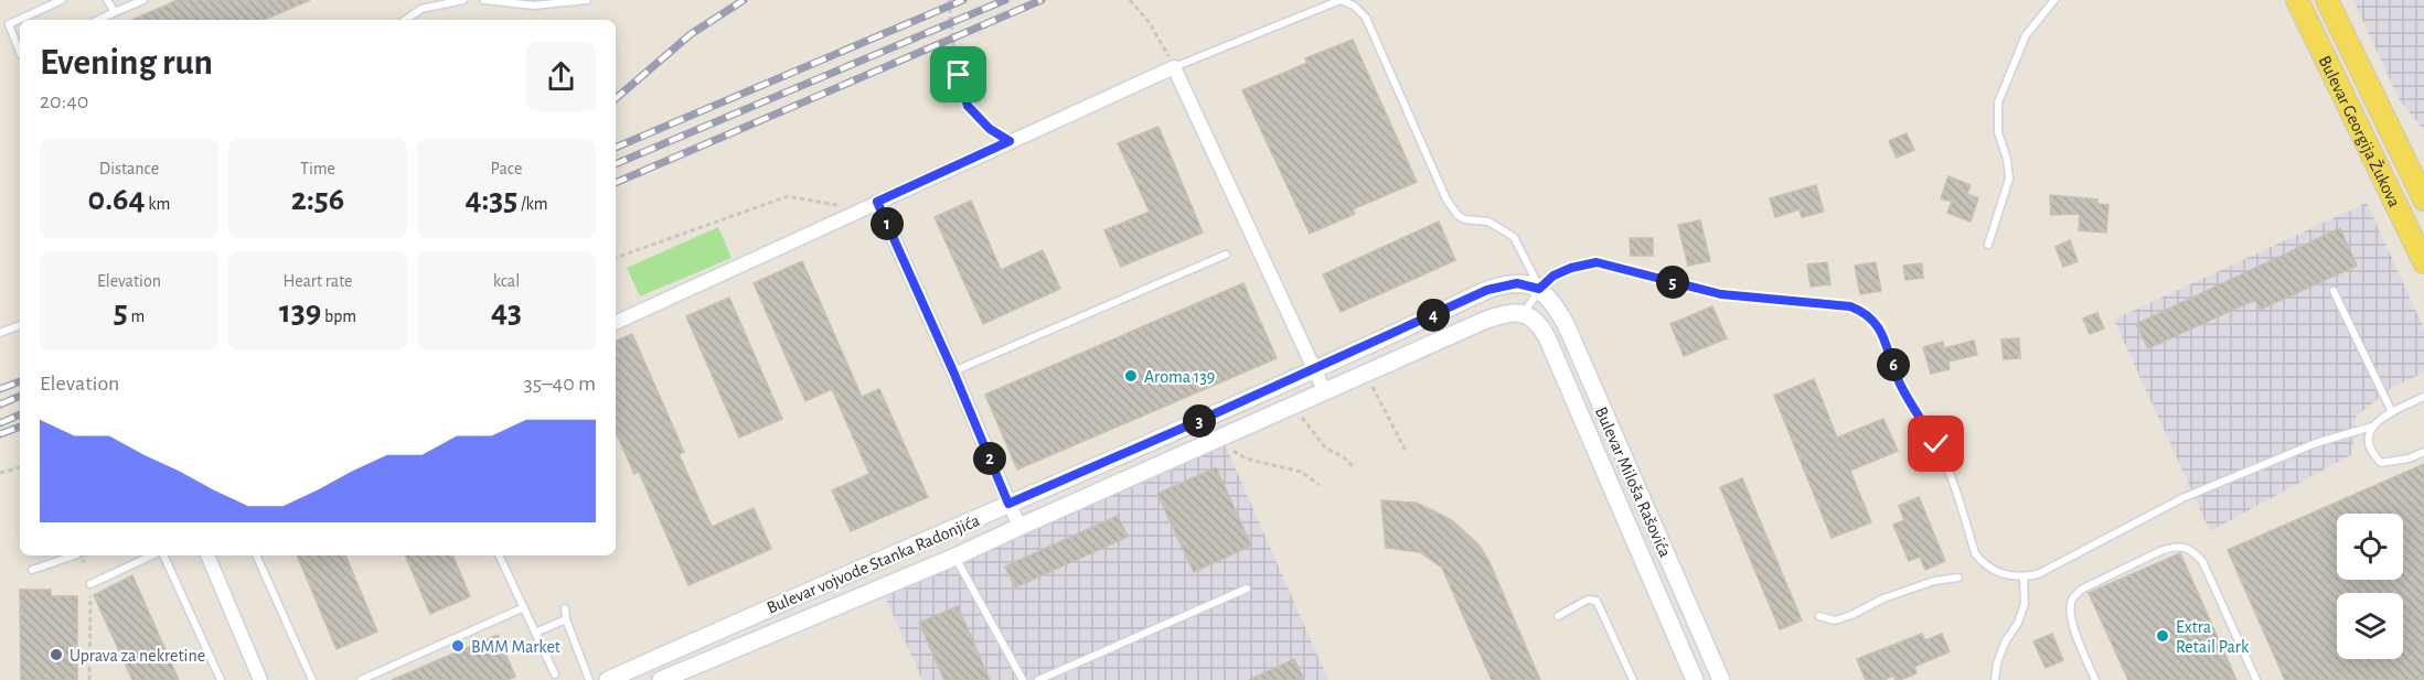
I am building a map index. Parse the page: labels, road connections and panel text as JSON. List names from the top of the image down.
{
  "streets": {
    "main road": ["Bulevar Georgija Žukova"],
    "street": ["Bulevar Miloša Rašovića", "Bulevar vojvode Stanka Radonjića"]
  },
  "crossings": [
    ["Bulevar Miloša Rašovića", "Bulevar vojvode Stanka Radonjića"]
  ],
  "places": [
    "Aroma 139",
    "Extra Retail Park",
    "BMM Market",
    "Uprava za nekretine"
  ],
  "page": {
    "heading": ["Evening run", "20:40"],
    "stats": [
      ["Distance", "0.64 km"],
      ["Time", "2:56"],
      ["Pace", "4:35 /km"],
      ["Elevation", "5 m"],
      ["Heart rate", "139 bpm"],
      ["kcal", "43"]
    ],
    "pins": [
      "1",
      "5",
      "4",
      "6",
      "3",
      "2"
    ],
    "chart": ["Elevation", "35–40 m"]
  }
}
